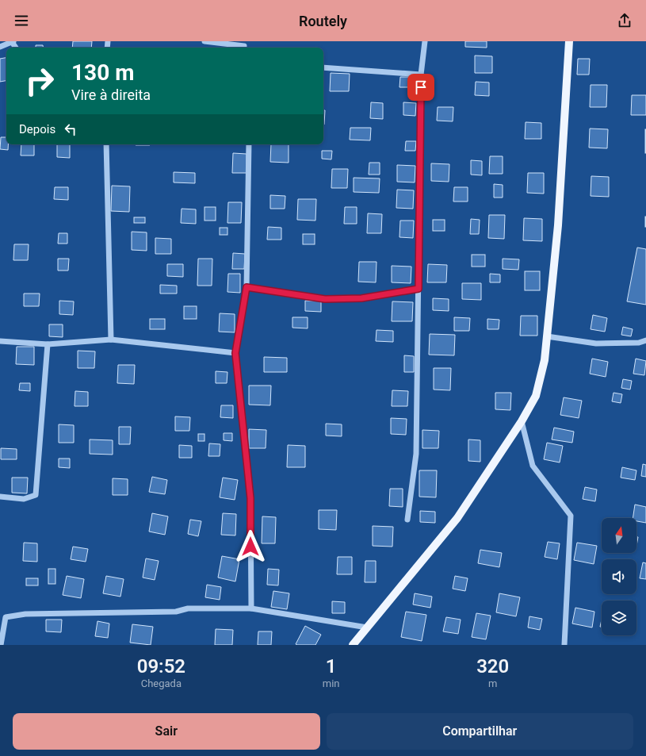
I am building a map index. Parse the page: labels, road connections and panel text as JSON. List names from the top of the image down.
{
  "north": "top",
  "page": {
    "header": "Routely",
    "turn": ["130 m", "Vire à direita"],
    "then": "Depois",
    "eta": [
      "09:52",
      "Chegada",
      "1",
      "min",
      "320",
      "m"
    ],
    "buttons": ["Sair", "Compartilhar"]
  }
}
